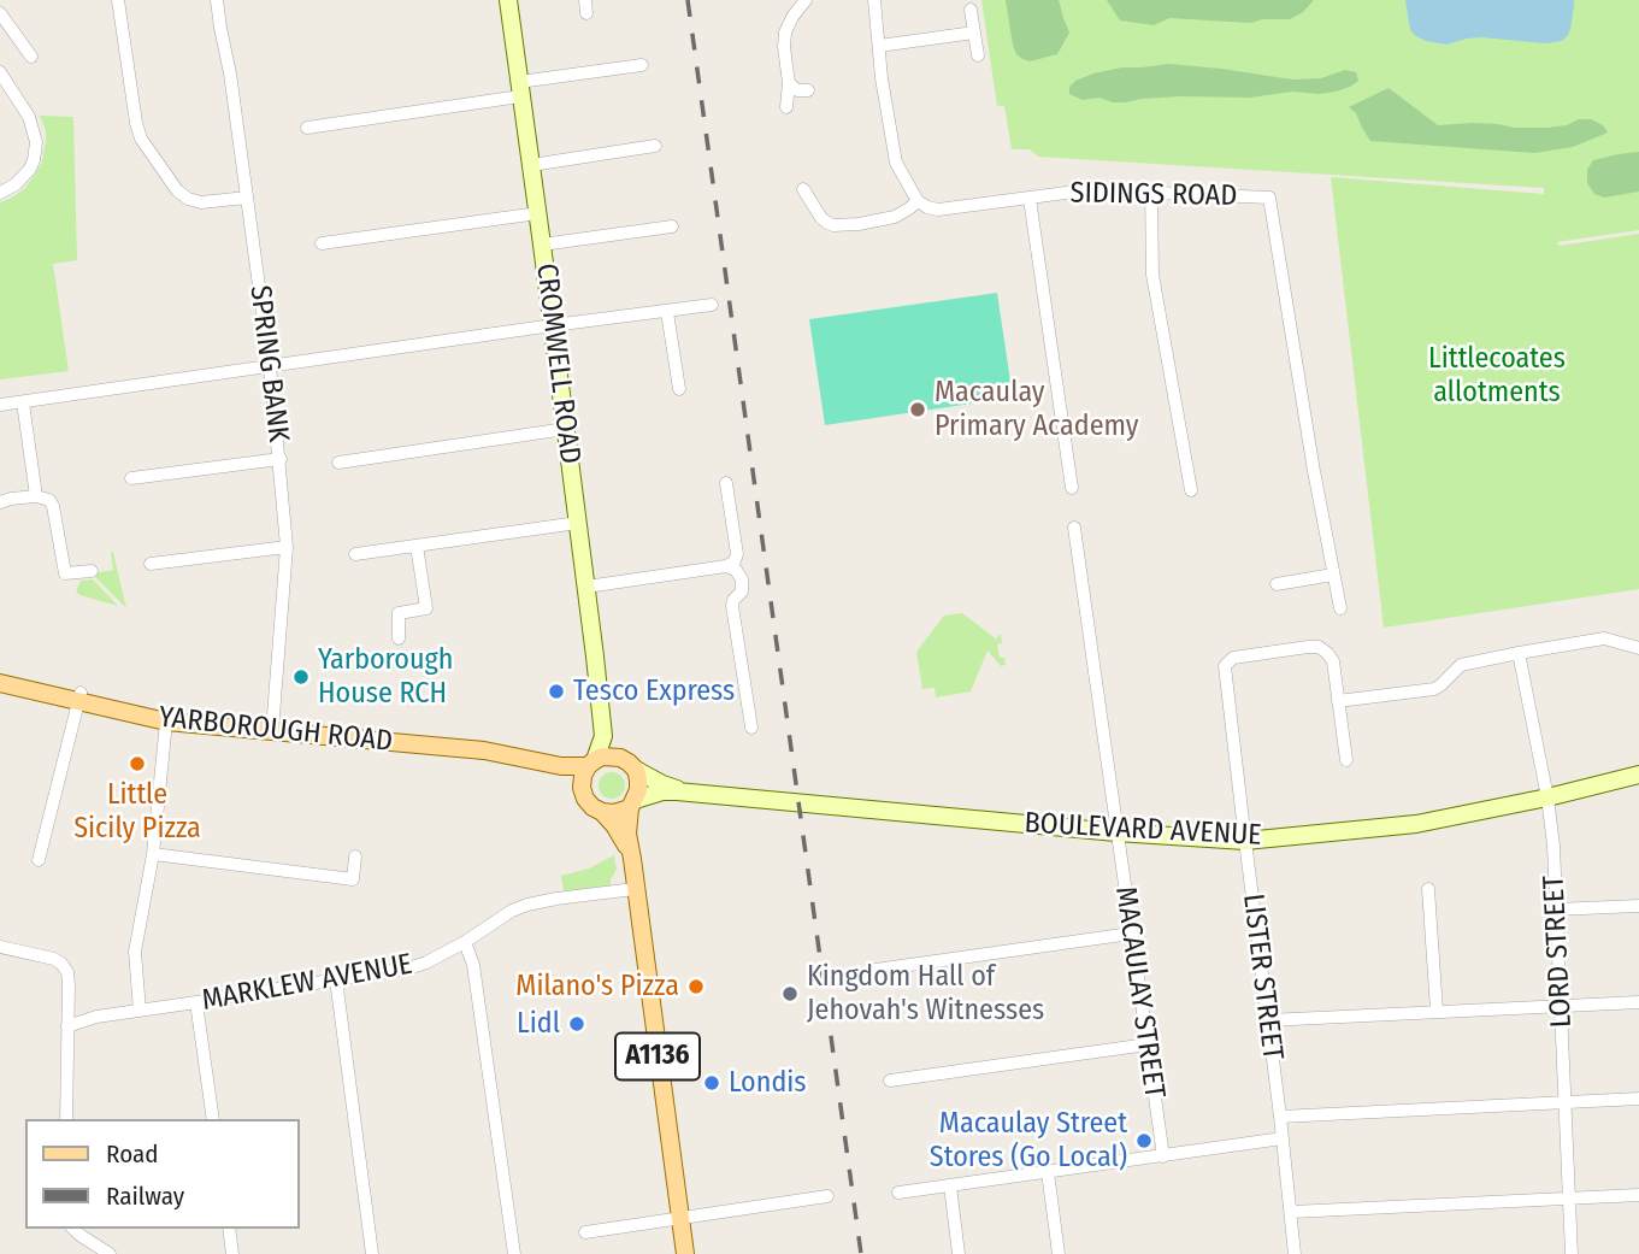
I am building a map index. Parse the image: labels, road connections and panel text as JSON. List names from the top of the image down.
{
  "streets": {
    "main road": ["YARBOROUGH ROAD", "A1136"],
    "street": [
      "SIDINGS ROAD",
      "SPRING BANK",
      "CROMWELL ROAD",
      "BOULEVARD AVENUE",
      "LORD STREET",
      "LISTER STREET",
      "MARKLEW AVENUE",
      "MACAULAY STREET"
    ]
  },
  "crossings": [
    ["SPRING BANK", "YARBOROUGH ROAD"],
    ["CROMWELL ROAD", "YARBOROUGH ROAD"],
    ["CROMWELL ROAD", "BOULEVARD AVENUE"],
    ["CROMWELL ROAD", "A1136"],
    ["YARBOROUGH ROAD", "BOULEVARD AVENUE"],
    ["YARBOROUGH ROAD", "A1136"],
    ["BOULEVARD AVENUE", "LORD STREET"],
    ["BOULEVARD AVENUE", "LISTER STREET"],
    ["BOULEVARD AVENUE", "MACAULAY STREET"],
    ["BOULEVARD AVENUE", "A1136"],
    ["MARKLEW AVENUE", "A1136"]
  ],
  "parks": ["Littlecoates allotments"],
  "places": [
    "Macaulay Primary Academy",
    "Yarborough House RCH",
    "Tesco Express",
    "Little Sicily Pizza",
    "Milano's Pizza",
    "Kingdom Hall of Jehovah's Witnesses",
    "Lidl",
    "Londis",
    "Macaulay Street Stores (Go Local)"
  ],
  "legend": ["Road", "Railway"]
}
